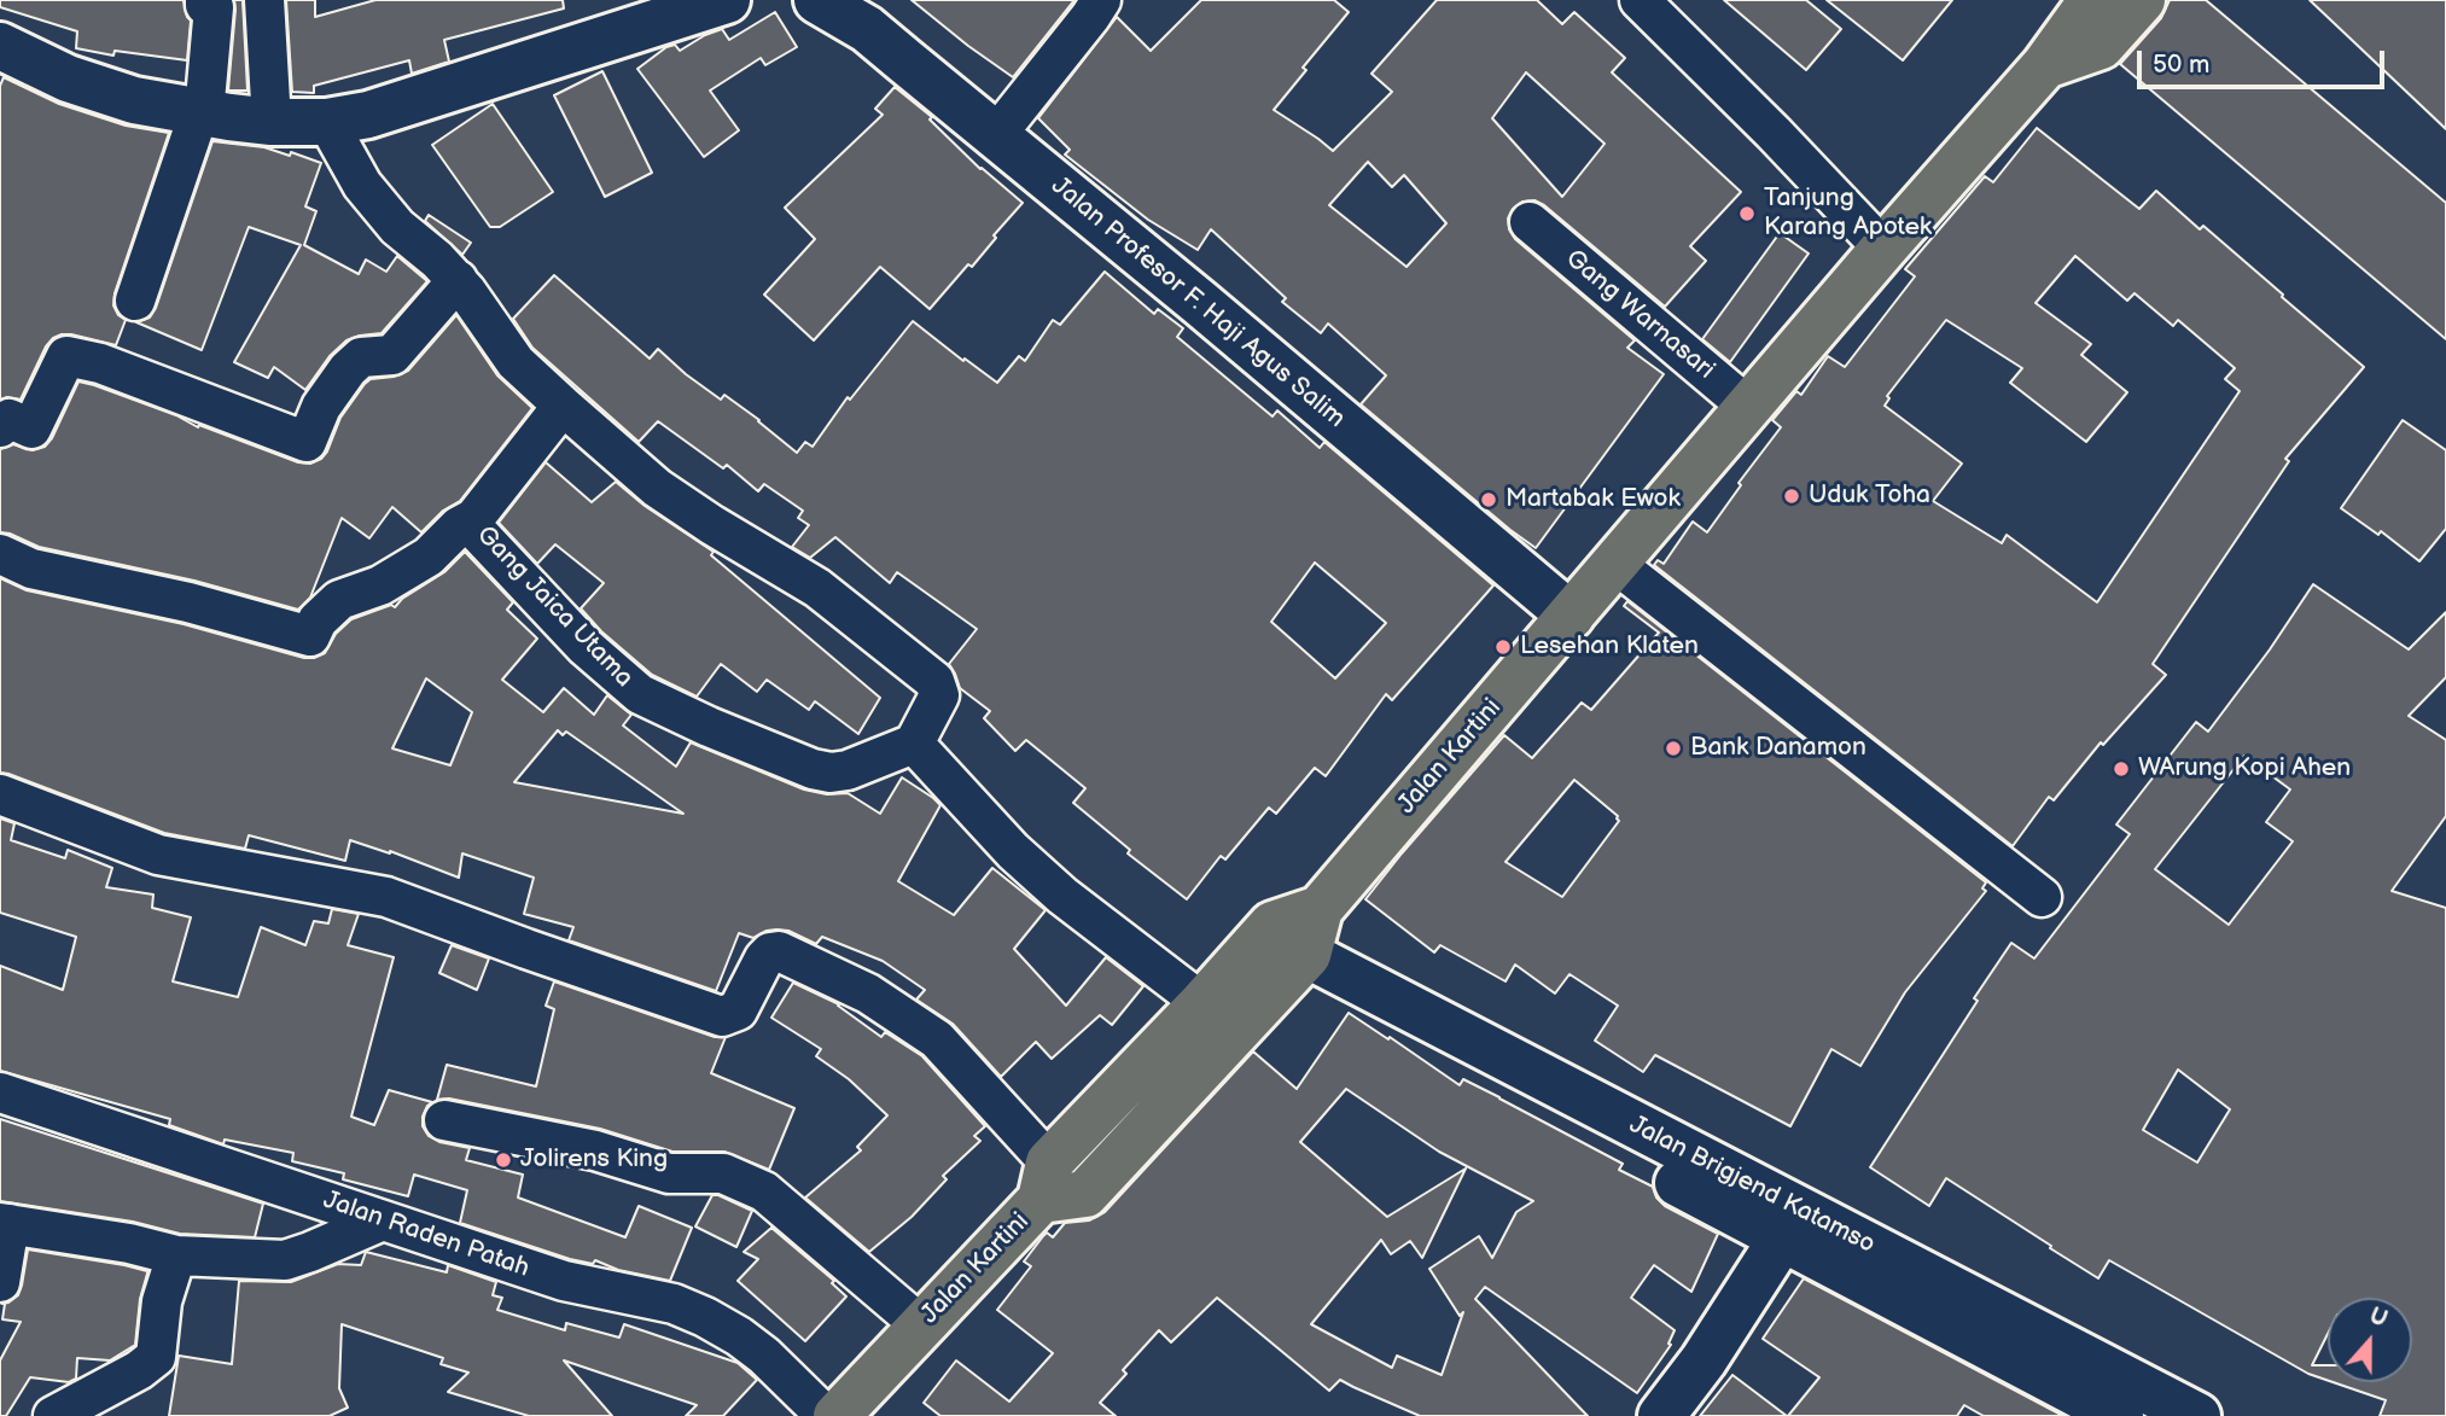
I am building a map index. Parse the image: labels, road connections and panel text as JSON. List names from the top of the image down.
{
  "streets": {
    "highway": ["Jalan Kartini"],
    "main road": ["Jalan Profesor F. Haji Agus Salim", "Jalan Brigjend Katamso"],
    "street": ["Gang Warnasari", "Gang Jaica Utama", "Jalan Raden Patah"]
  },
  "crossings": [
    ["Jalan Profesor F. Haji Agus Salim", "Jalan Kartini"],
    ["Gang Warnasari", "Jalan Kartini"]
  ],
  "places": [
    "Tanjung Karang Apotek",
    "Uduk Toha",
    "Martabak Ewok",
    "Lesehan Klaten",
    "Bank Danamon",
    "WArung Kopi Ahen",
    "Jolirens King"
  ],
  "scale_bar": "50 m",
  "north": "top"
}
